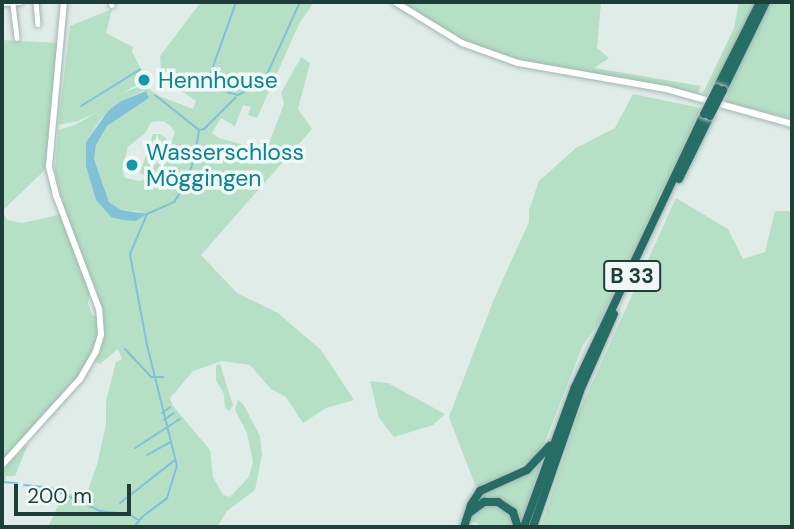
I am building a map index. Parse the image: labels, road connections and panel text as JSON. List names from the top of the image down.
{
  "streets": {
    "highway": ["B 33"]
  },
  "places": ["Hennhouse", "Wasserschloss Möggingen"],
  "scale_bar": "200 m"
}
